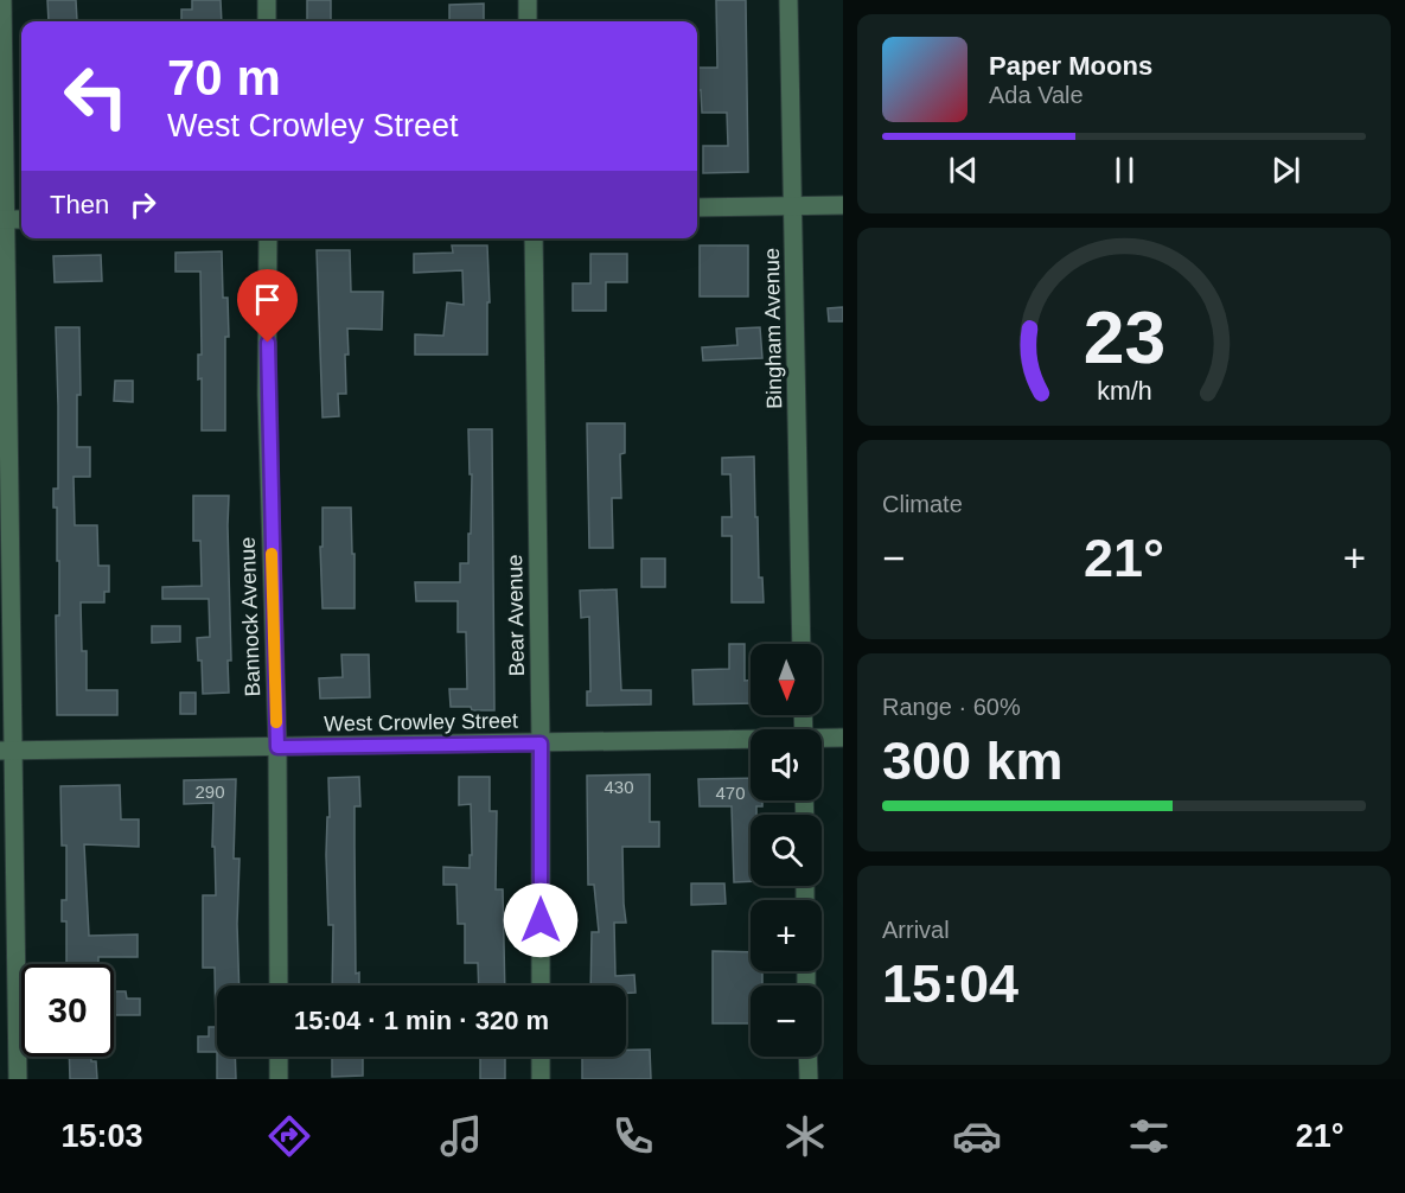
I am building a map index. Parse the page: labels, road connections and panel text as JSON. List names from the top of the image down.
{
  "streets": {
    "street": [
      "Bingham Avenue",
      "Bear Avenue",
      "Bannock Avenue",
      "West Crowley Street"
    ]
  },
  "crossings": [
    ["Bear Avenue", "West Crowley Street"],
    ["Bannock Avenue", "West Crowley Street"]
  ],
  "house_numbers": ["430", "290", "470"],
  "north": "bottom",
  "page": {
    "turn": ["70 m", "West Crowley Street"],
    "song": ["Paper Moons", "Ada Vale"],
    "then": "Then",
    "tile": [
      "Climate",
      ["Range · 60%", "300 km"],
      ["Arrival", "15:04"]
    ],
    "heat": ["−", "21°", "+"],
    "map_buttons": ["+", "−"],
    "limit": "30",
    "trip": "15:04 · 1 min · 320 m",
    "tabs": ["15:03", "21°"],
    "gauge": ["23", "km/h"]
  }
}
